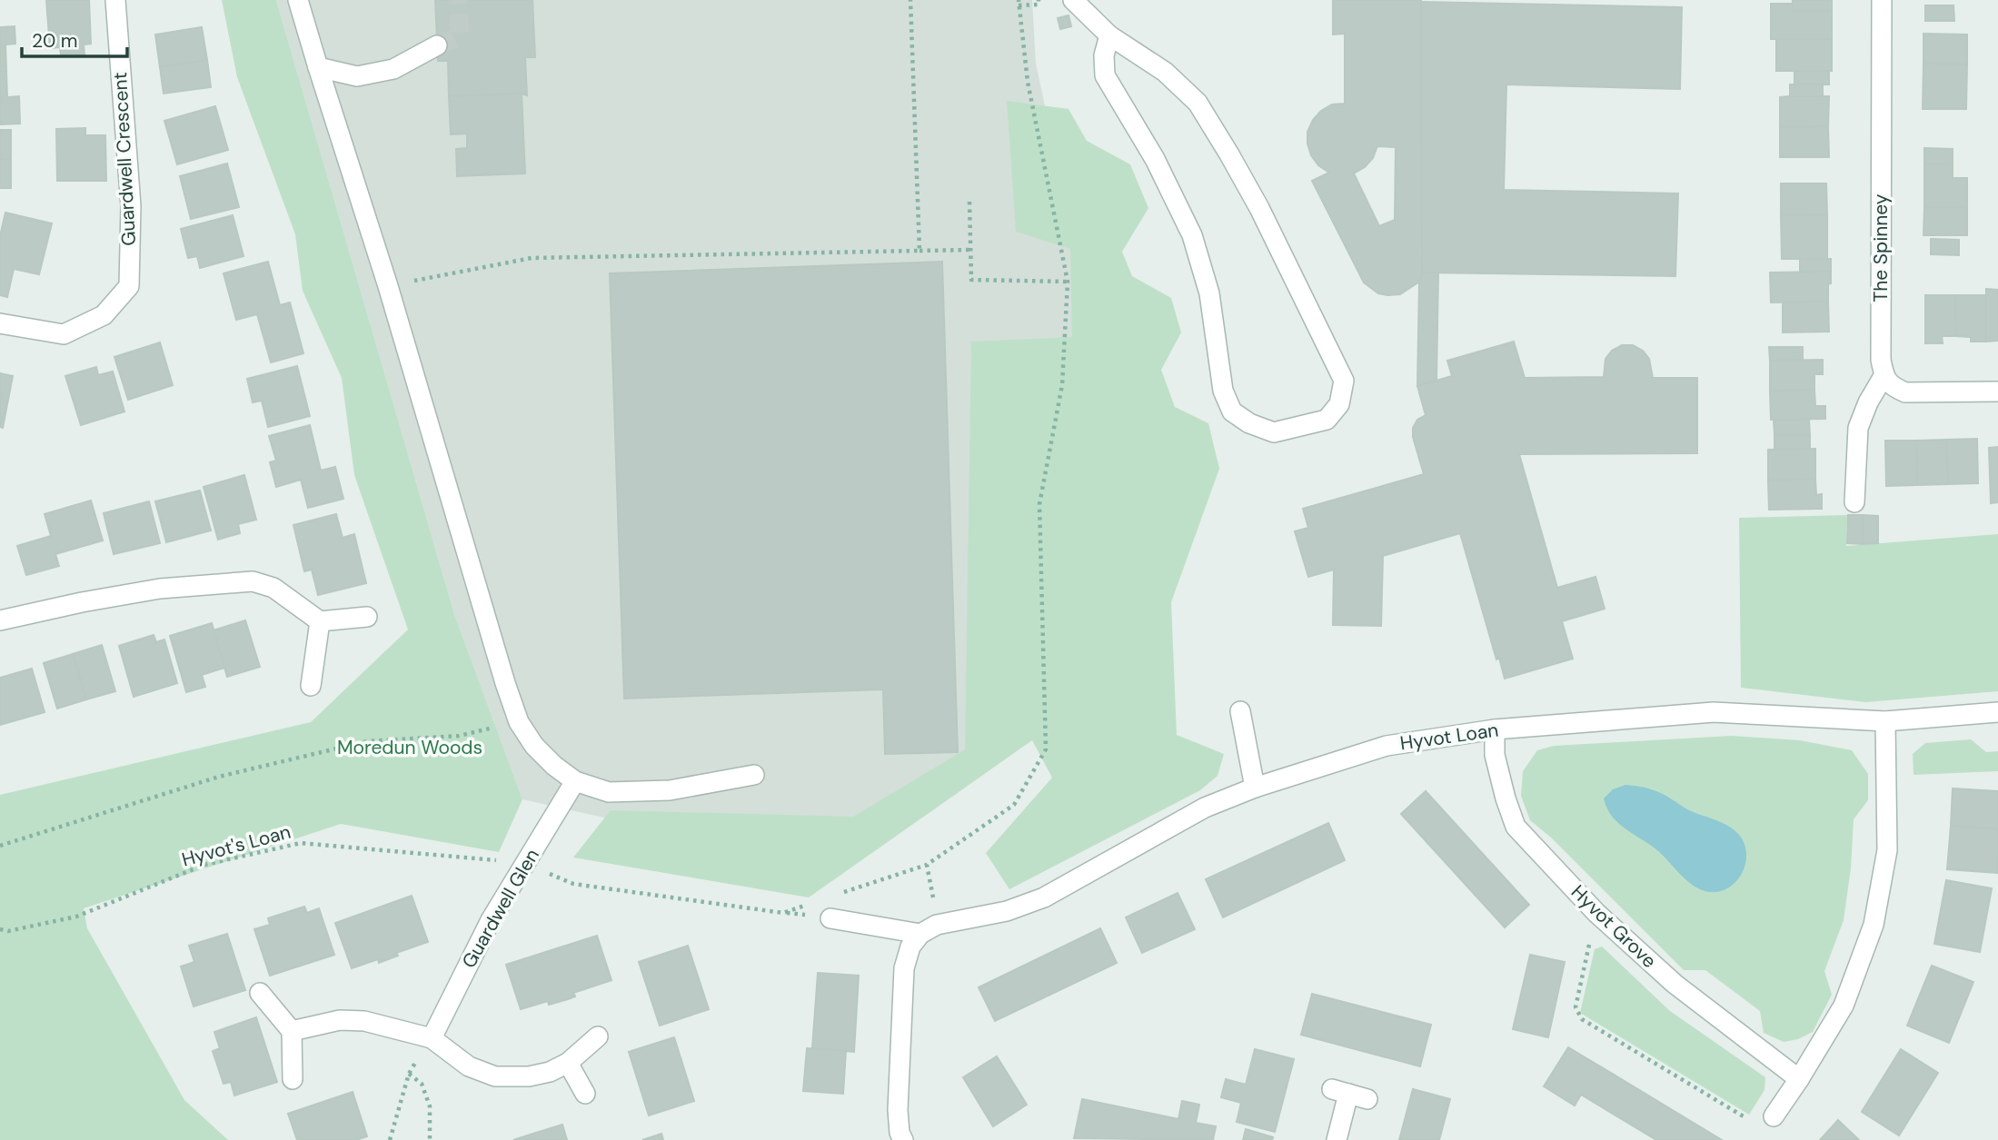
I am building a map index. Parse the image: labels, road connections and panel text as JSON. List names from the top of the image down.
{
  "streets": {
    "street": [
      "Guardwell Crescent",
      "The Spinney",
      "Hyvot Loan",
      "Guardwell Glen",
      "Hyvot Grove"
    ],
    "path": ["Hyvot's Loan"]
  },
  "crossings": [
    ["Hyvot Loan", "Hyvot Grove"],
    ["Hyvot's Loan", "Guardwell Glen"]
  ],
  "parks": ["Moredun Woods"],
  "scale_bar": "20 m"
}
